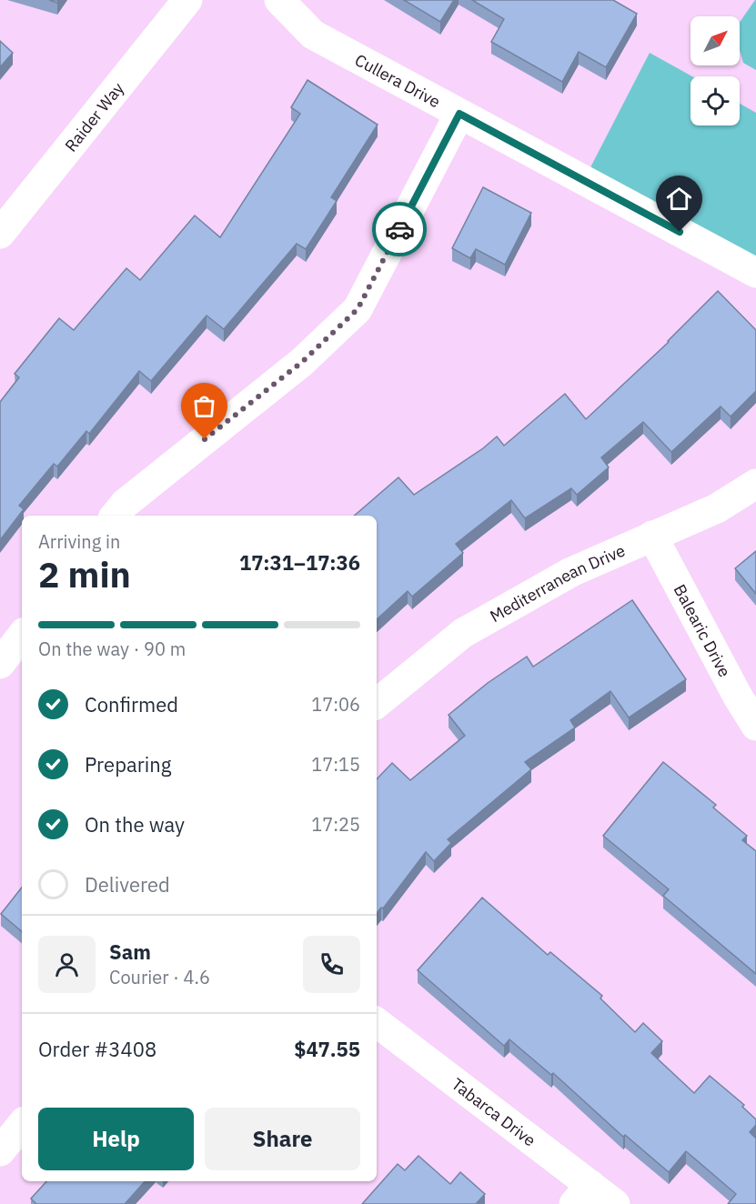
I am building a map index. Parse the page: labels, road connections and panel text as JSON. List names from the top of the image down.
{
  "streets": {
    "street": [
      "Cullera Drive",
      "Raider Way",
      "Mediterranean Drive",
      "Balearic Drive",
      "Tabarca Drive"
    ]
  },
  "crossings": [
    ["Mediterranean Drive", "Balearic Drive"]
  ],
  "north": "top right",
  "page": {
    "heading": ["2 min", "Arriving in", "17:31–17:36"],
    "panel": [
      "Sam",
      "Courier · 4.6",
      "Order #3408",
      "$47.55"
    ],
    "bar": "On the way · 90 m",
    "list": [
      ["Confirmed", "17:06"],
      ["Preparing", "17:15"],
      ["On the way", "17:25"],
      "Delivered"
    ],
    "buttons": ["Help", "Share"]
  }
}
